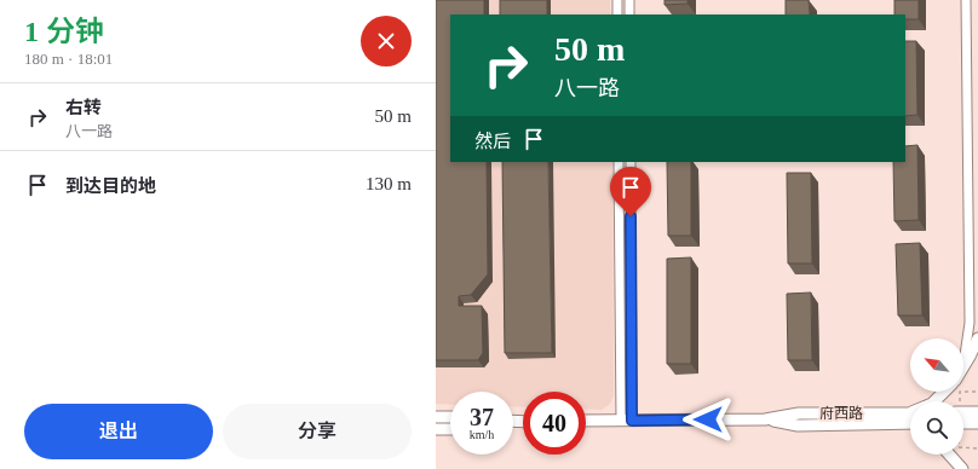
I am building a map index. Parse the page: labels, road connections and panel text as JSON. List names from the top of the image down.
{
  "streets": {
    "street": ["府西路"]
  },
  "north": "top left",
  "page": {
    "heading": ["1 分钟", "180 m · 18:01"],
    "turn": ["50 m", "八一路"],
    "list": [
      {
        "name": "右转",
        "note": "八一路",
        "value": "50 m"
      },
      {
        "name": "到达目的地",
        "value": "130 m"
      }
    ],
    "then": "然后",
    "speed": "37 km/h",
    "limit": "40",
    "buttons": ["退出", "分享"]
  }
}
